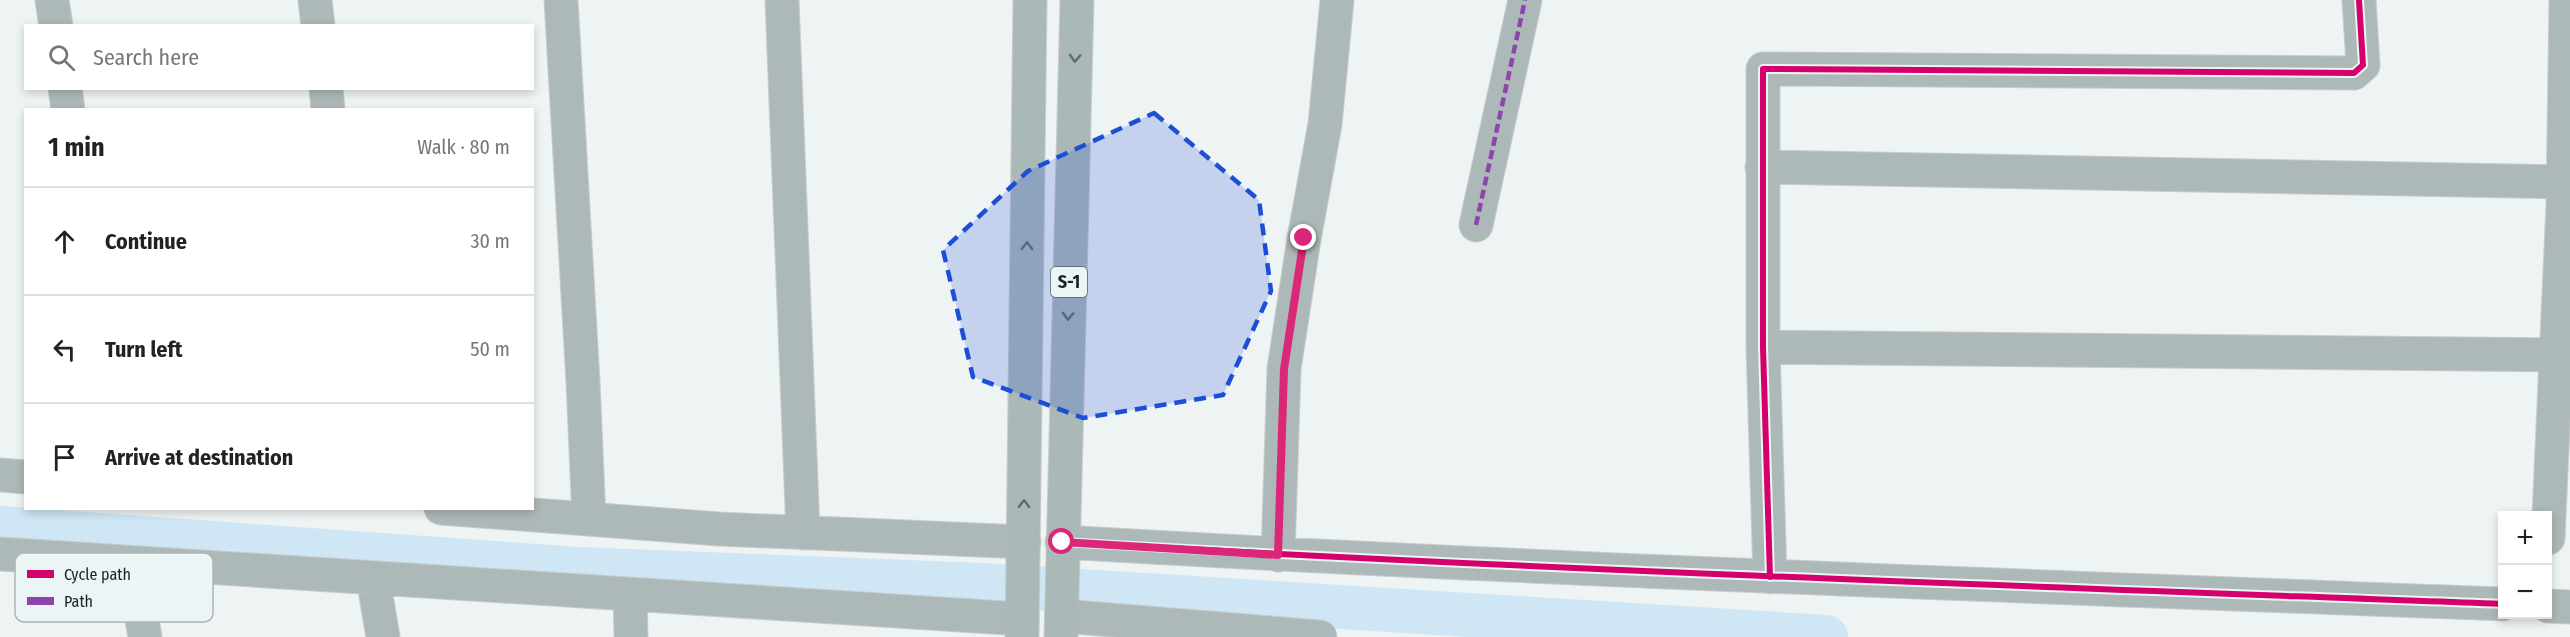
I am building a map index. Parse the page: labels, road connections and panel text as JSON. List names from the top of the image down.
{
  "streets": {
    "main road": ["S-1"]
  },
  "legend": ["Cycle path", "Path"],
  "page": {
    "search": "Search here",
    "heading": ["1 min", "Walk · 80 m"],
    "list": [
      ["Continue", "30 m"],
      ["Turn left", "50 m"],
      "Arrive at destination"
    ],
    "map_buttons": ["+", "−"]
  }
}
